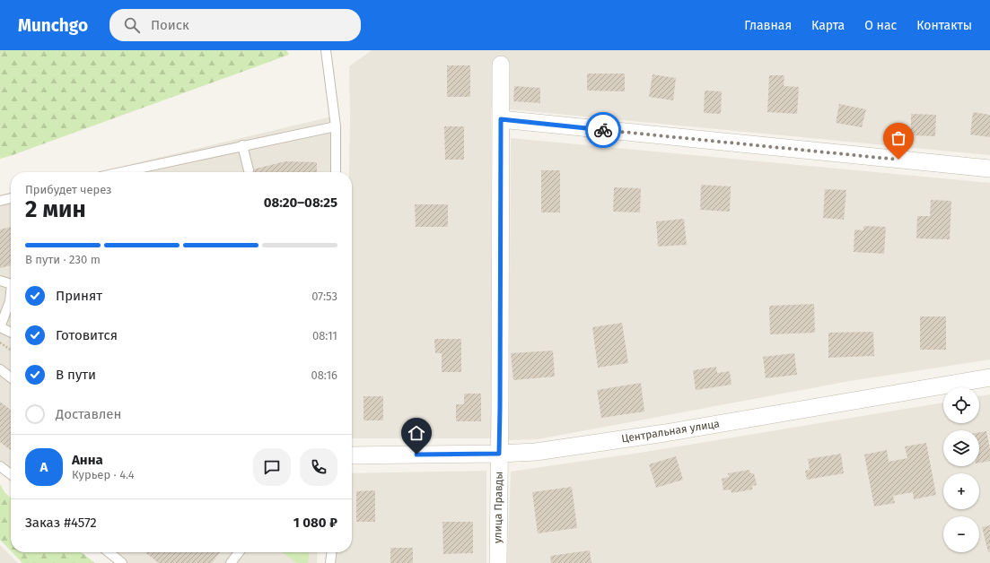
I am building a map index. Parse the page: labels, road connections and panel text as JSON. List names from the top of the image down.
{
  "streets": {
    "street": ["Центральная улица", "улица Правды"]
  },
  "crossings": [
    ["Центральная улица", "улица Правды"]
  ],
  "page": {
    "header": "Munchgo",
    "search": "Поиск",
    "nav": [
      "Главная",
      "Карта",
      "О нас",
      "Контакты"
    ],
    "heading": ["2 мин", "Прибудет через", "08:20–08:25"],
    "panel": [
      "Анна",
      "Курьер · 4.4",
      "Заказ #4572",
      "1 080 ₽"
    ],
    "bar": "В пути · 230 m",
    "list": [
      ["Принят", "07:53"],
      ["Готовится", "08:11"],
      ["В пути", "08:16"],
      "Доставлен"
    ],
    "map_buttons": ["+", "−"],
    "round": "А"
  }
}
